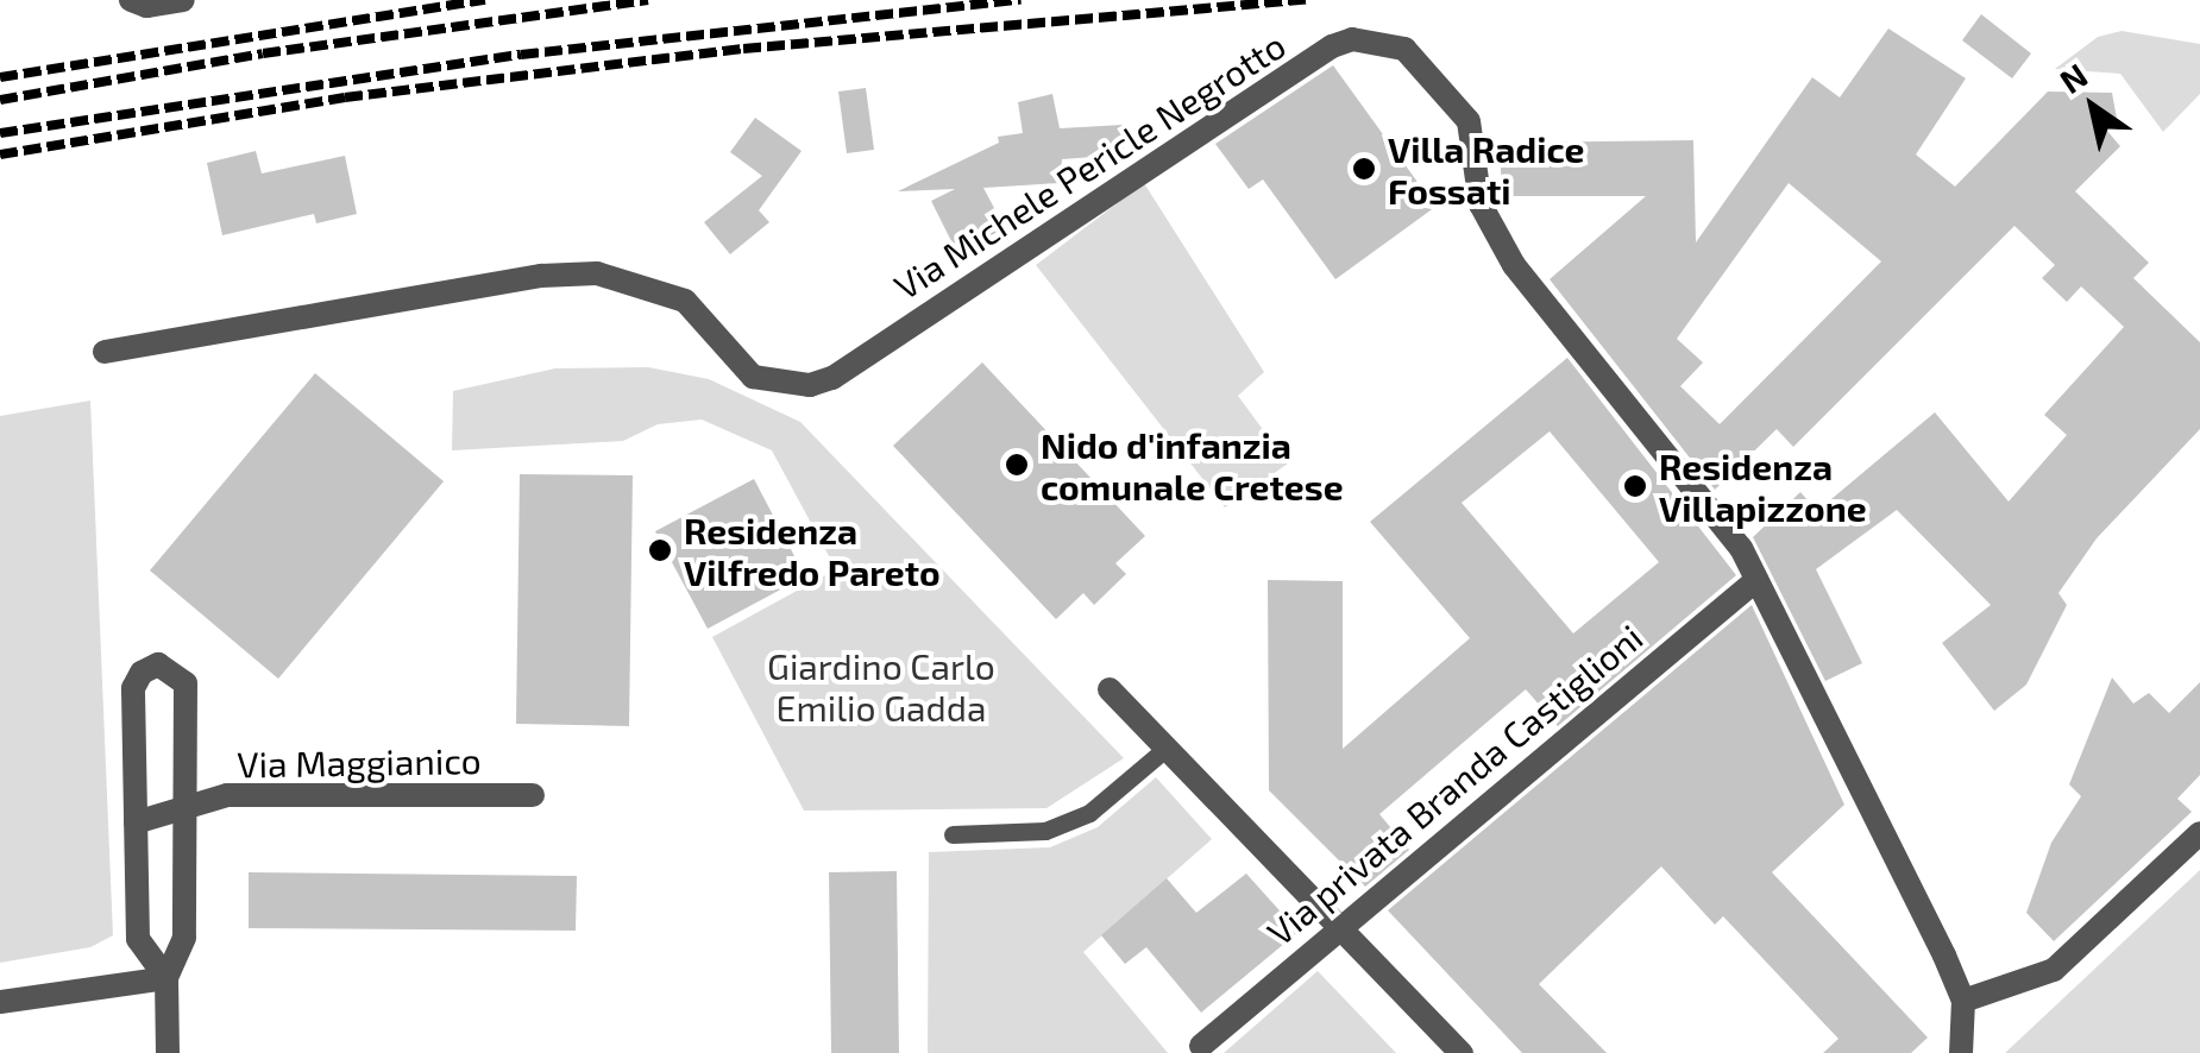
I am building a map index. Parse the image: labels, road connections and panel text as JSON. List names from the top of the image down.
{
  "streets": {
    "street": ["Via Michele Pericle Negrotto", "Via Maggianico", "Via privata Branda Castiglioni"]
  },
  "crossings": [
    ["Via Michele Pericle Negrotto", "Via privata Branda Castiglioni"]
  ],
  "parks": ["Giardino Carlo Emilio Gadda"],
  "places": [
    "Villa Radice Fossati",
    "Nido d'infanzia comunale Cretese",
    "Residenza Villapizzone",
    "Residenza Vilfredo Pareto"
  ],
  "north": "top left"
}
